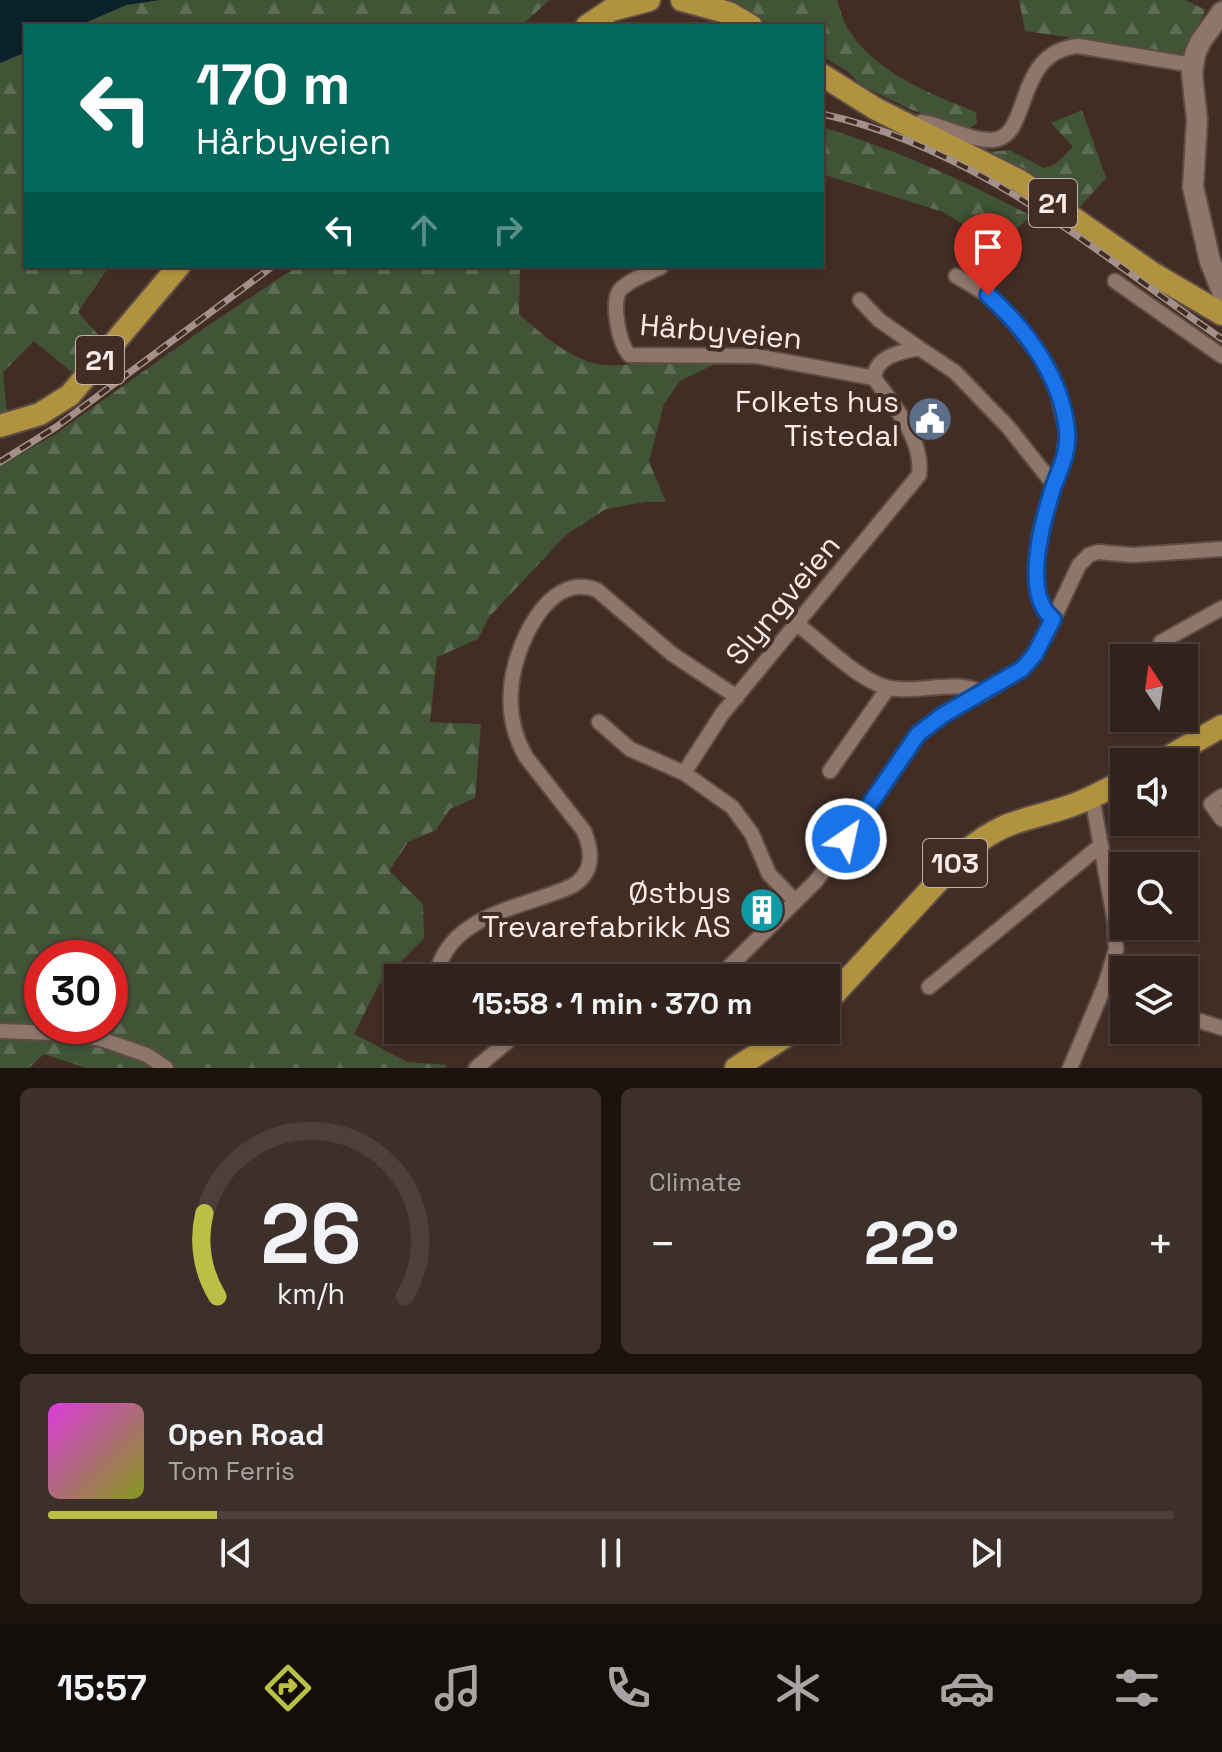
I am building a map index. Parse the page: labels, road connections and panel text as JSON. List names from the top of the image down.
{
  "streets": {
    "main road": ["21", "103"],
    "street": ["Hårbyveien", "Slyngveien"]
  },
  "crossings": [
    ["Hårbyveien", "Slyngveien"]
  ],
  "places": {
    "public building": ["Folkets hus Tistedal"],
    "building": ["Østbys Trevarefabrikk AS"]
  },
  "north": "top",
  "page": {
    "turn": ["170 m", "Hårbyveien"],
    "limit": "30",
    "trip": "15:58 · 1 min · 370 m",
    "tile": "Climate",
    "heat": ["−", "22°", "+"],
    "song": ["Open Road", "Tom Ferris"],
    "tabs": "15:57",
    "gauge": ["26", "km/h"]
  }
}
